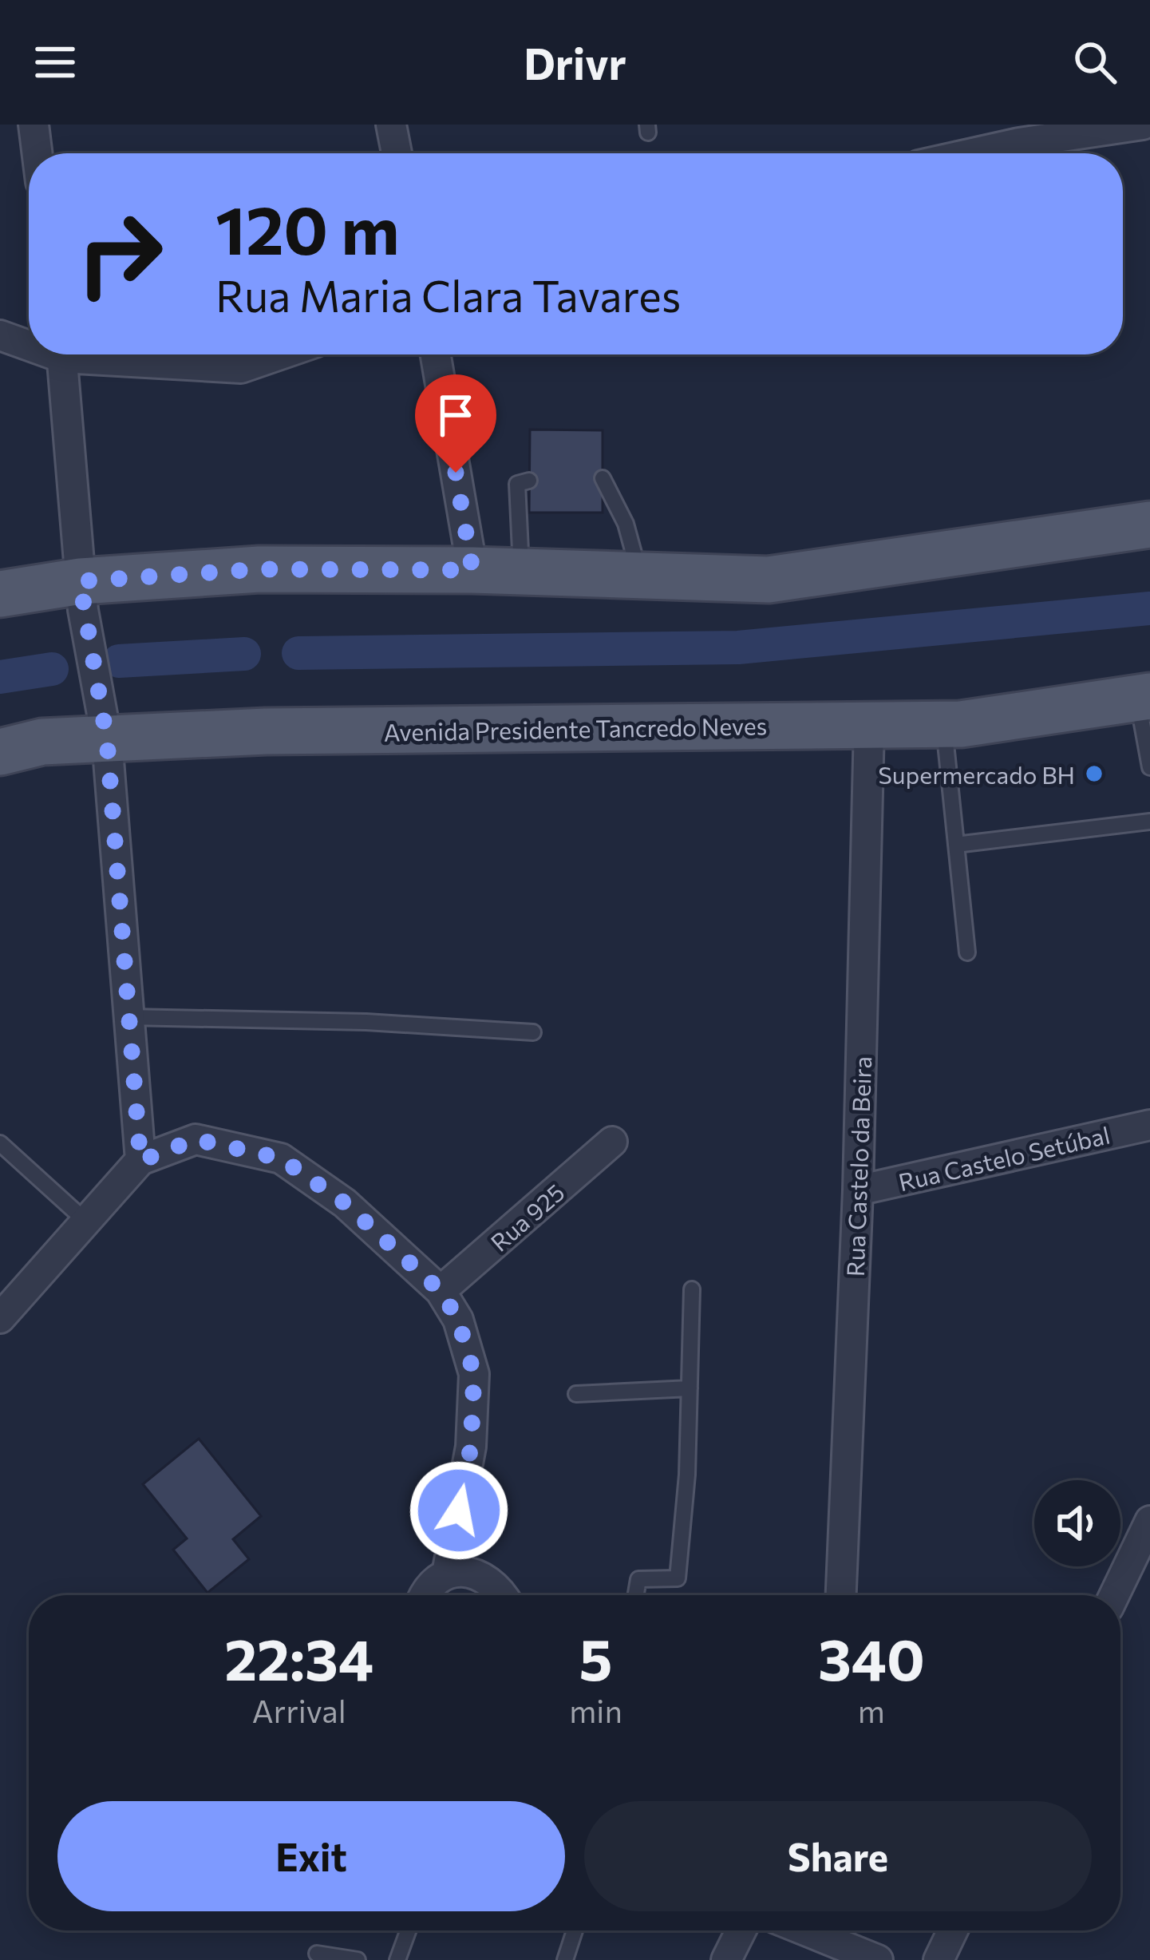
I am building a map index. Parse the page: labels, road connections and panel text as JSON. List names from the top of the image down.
{
  "streets": {
    "main road": ["Avenida Presidente Tancredo Neves"],
    "street": ["Rua Castelo Setúbal", "Rua Castelo da Beira", "Rua 925"]
  },
  "crossings": [
    ["Avenida Presidente Tancredo Neves", "Rua Castelo da Beira"],
    ["Rua Castelo Setúbal", "Rua Castelo da Beira"]
  ],
  "places": ["Supermercado BH"],
  "page": {
    "header": "Drivr",
    "turn": ["120 m", "Rua Maria Clara Tavares"],
    "eta": [
      "22:34",
      "Arrival",
      "5",
      "min",
      "340",
      "m"
    ],
    "buttons": ["Exit", "Share"]
  }
}
